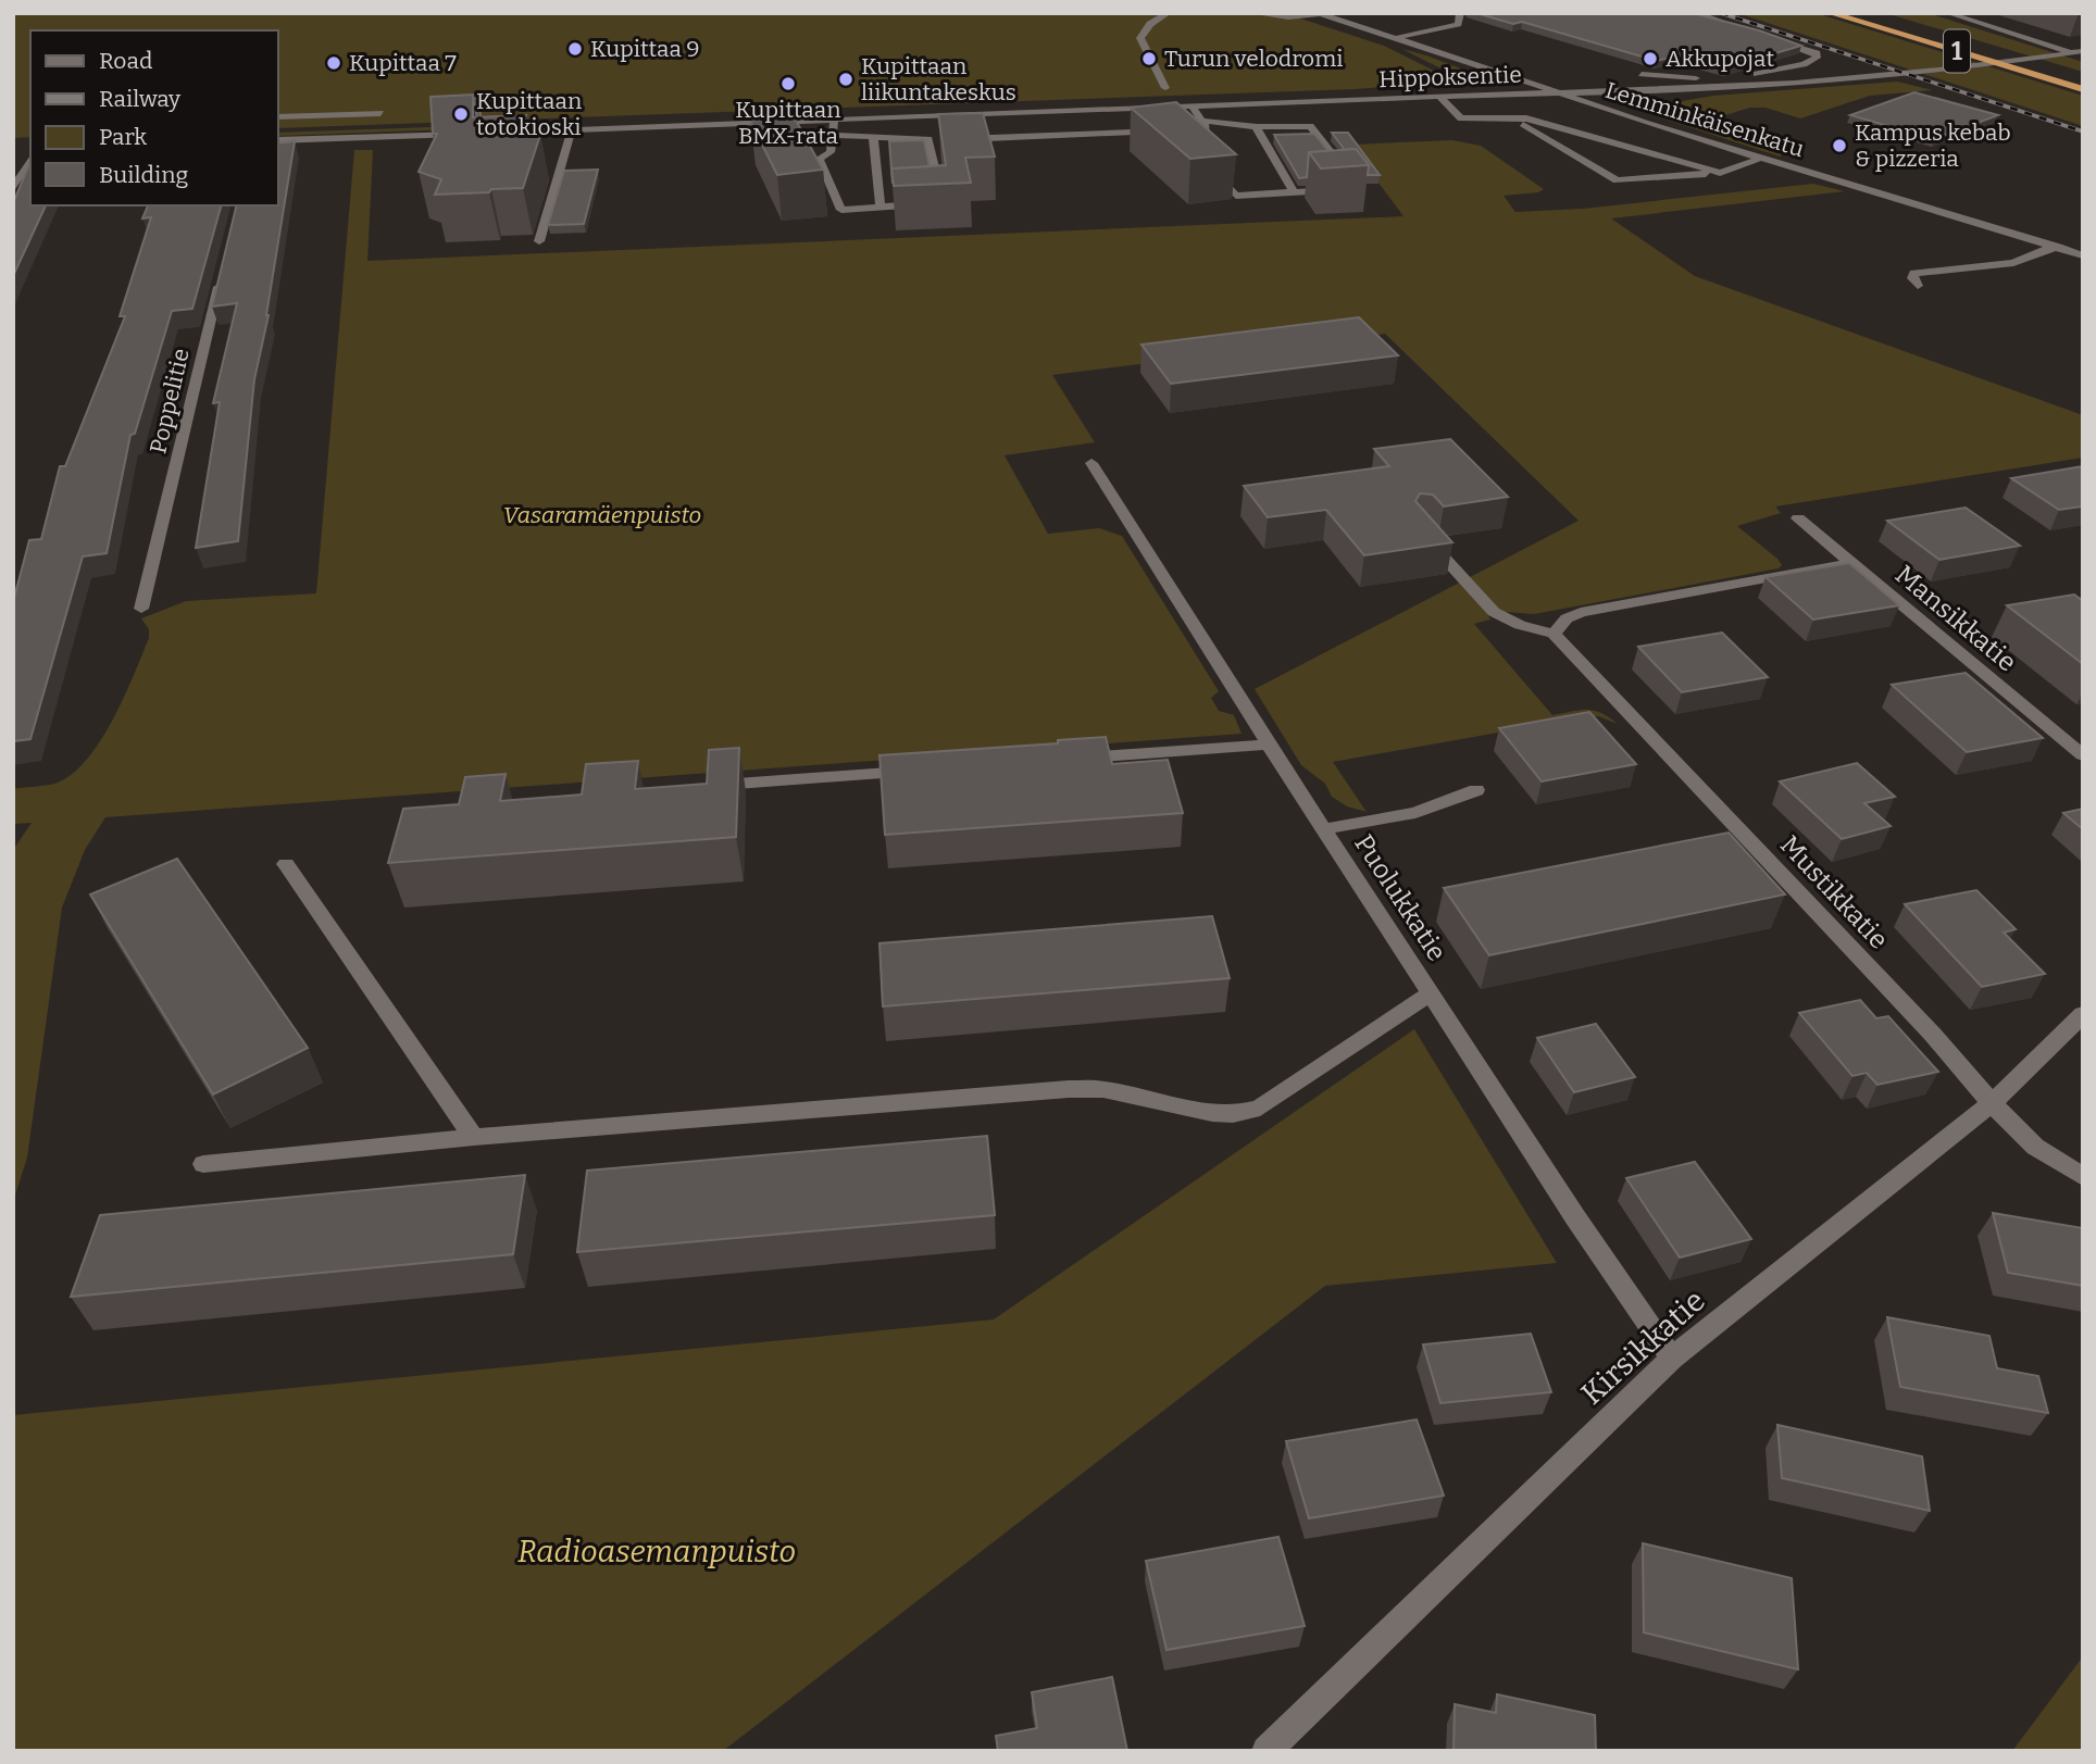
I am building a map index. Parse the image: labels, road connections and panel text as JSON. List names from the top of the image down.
{
  "streets": {
    "highway": ["1"],
    "street": [
      "Hippoksentie",
      "Lemminkäisenkatu",
      "Poppelitie",
      "Mansikkatie",
      "Mustikkatie",
      "Puolukkatie",
      "Kirsikkatie"
    ]
  },
  "crossings": [
    ["Hippoksentie", "Lemminkäisenkatu"],
    ["Mustikkatie", "Kirsikkatie"],
    ["Puolukkatie", "Kirsikkatie"]
  ],
  "parks": ["Vasaramäenpuisto", "Radioasemanpuisto"],
  "places": [
    "Kupittaa 9",
    "Turun velodromi",
    "Akkupojat",
    "Kupittaa 7",
    "Kupittaan liikuntakeskus",
    "Kupittaan BMX-rata",
    "Kupittaan totokioski",
    "Kampus kebab & pizzeria"
  ],
  "legend": [
    "Road",
    "Railway",
    "Park",
    "Building"
  ]
}
